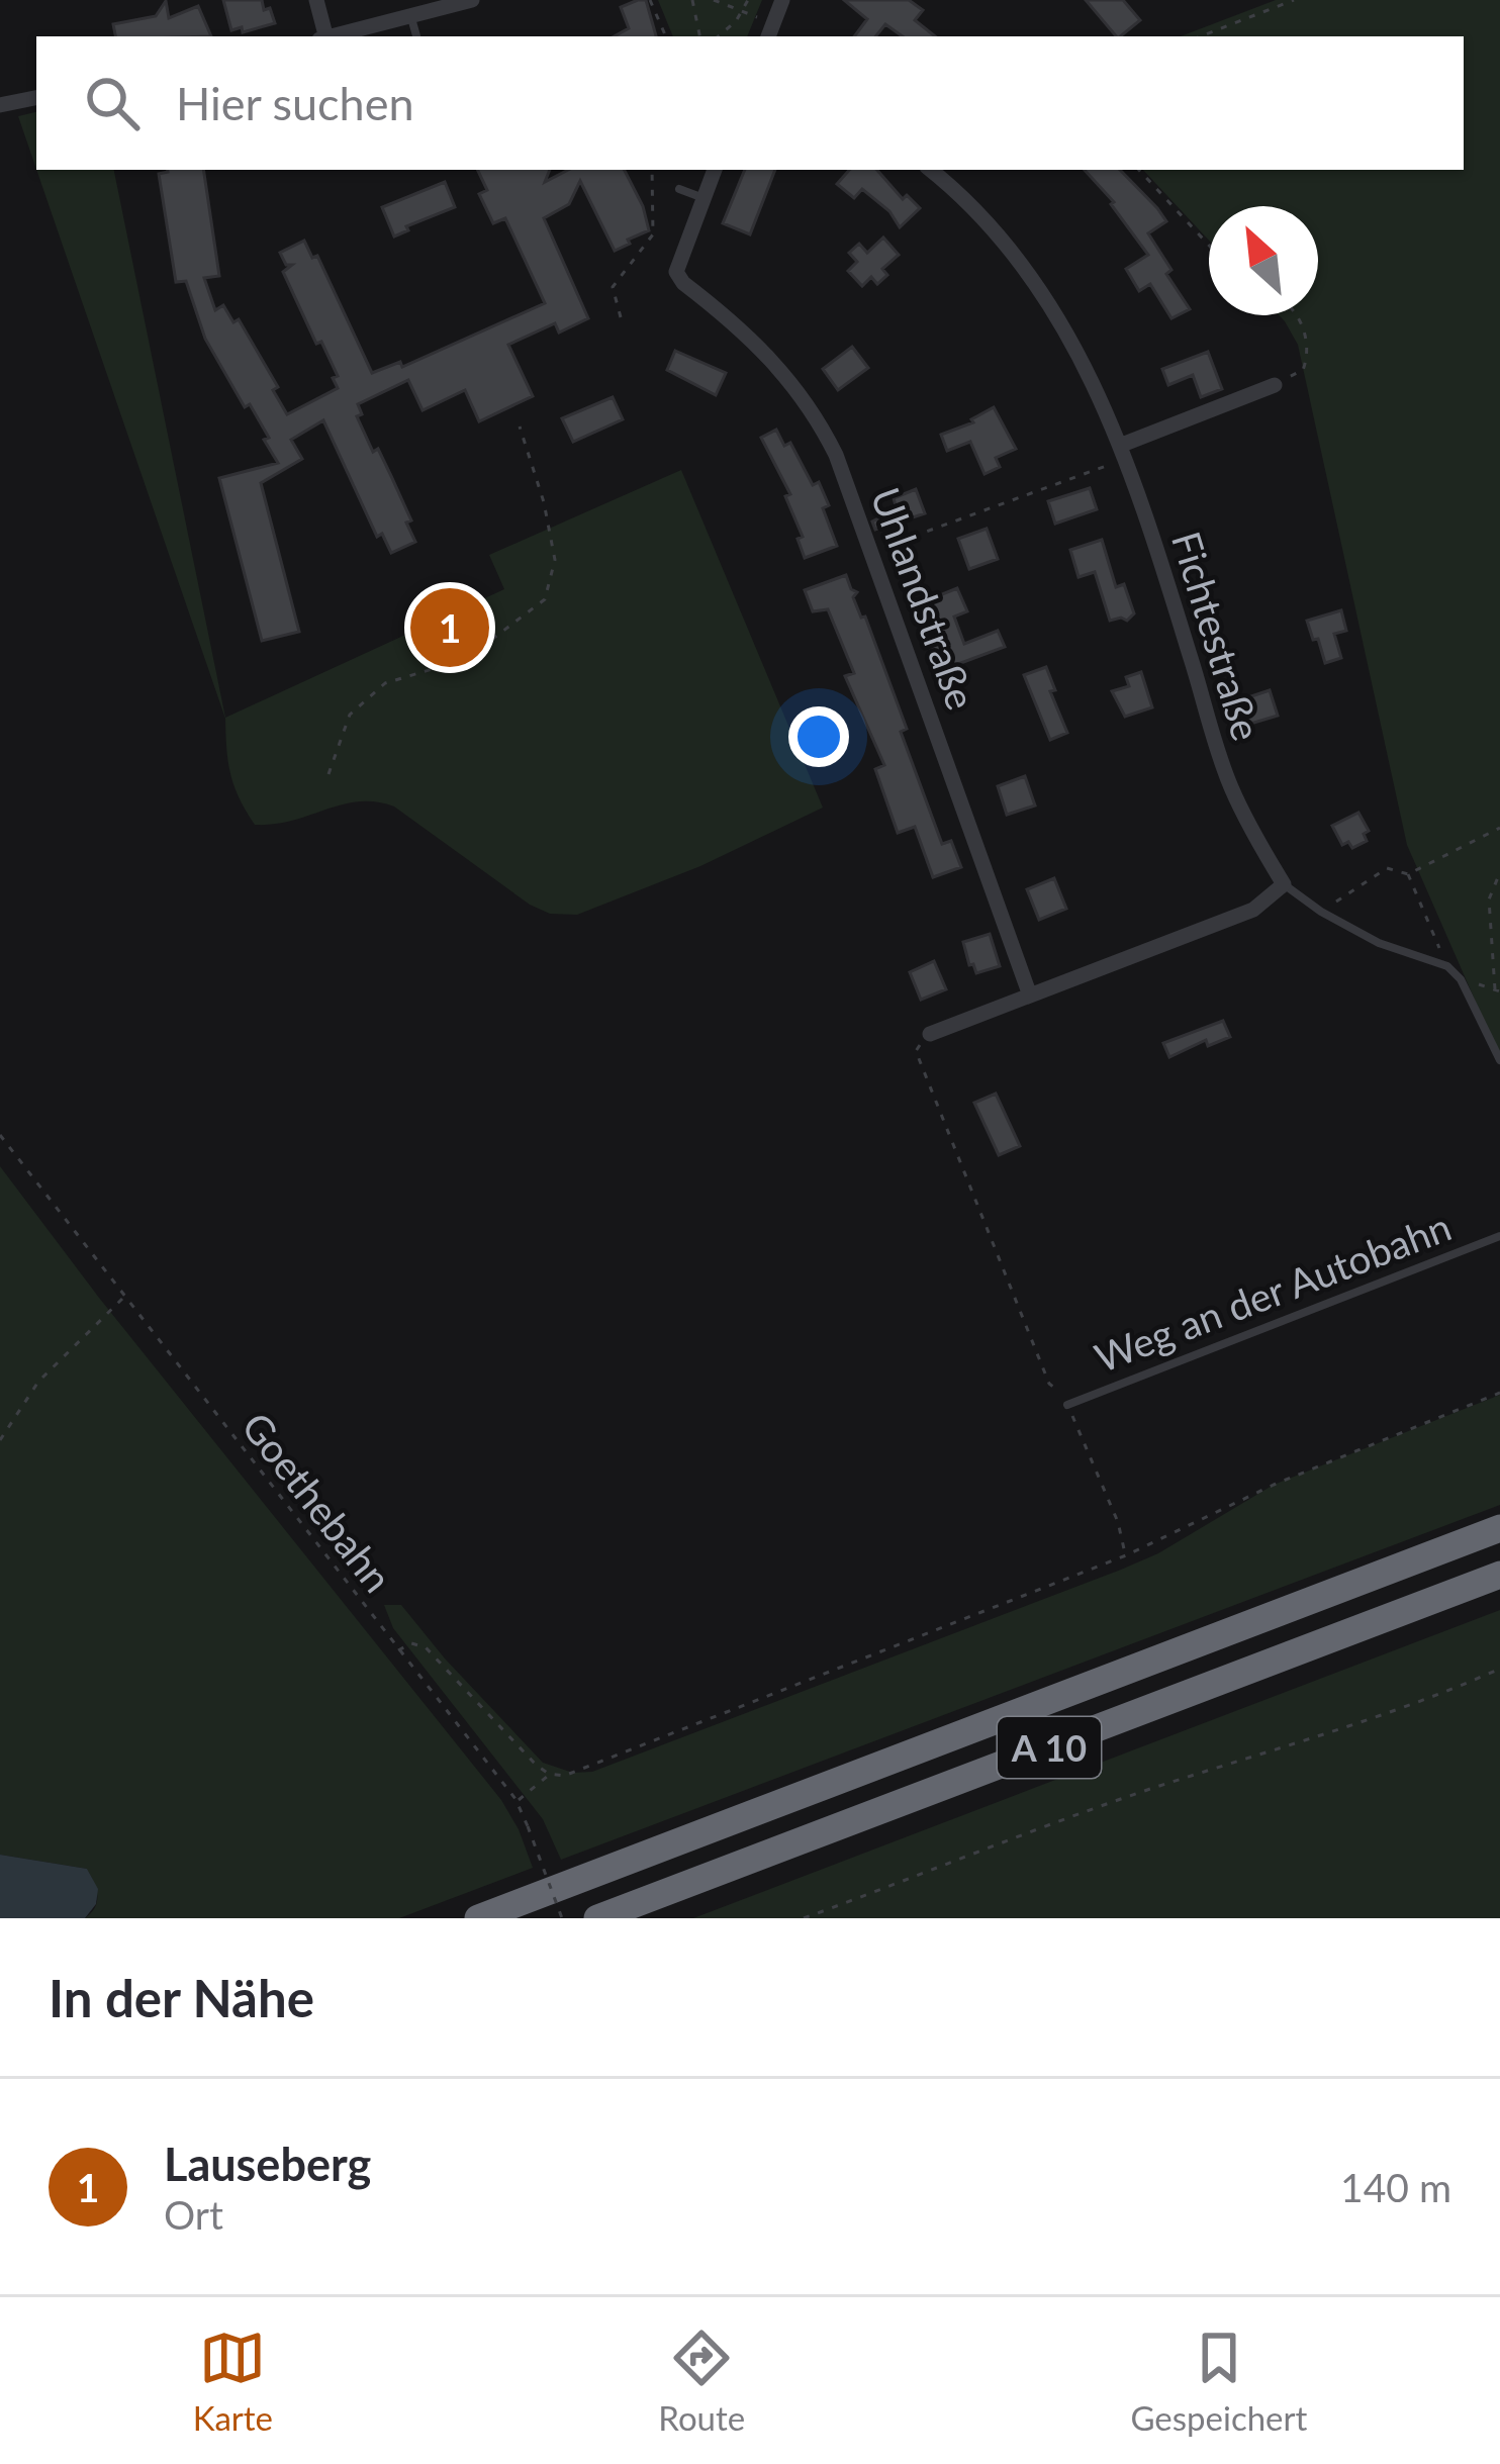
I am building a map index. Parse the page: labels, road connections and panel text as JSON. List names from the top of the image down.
{
  "streets": {
    "highway": ["A 10"],
    "street": ["Uhlandstraße", "Fichtestraße"],
    "lane": ["Weg an der Autobahn"],
    "path": ["Goethebahn"]
  },
  "north": "top left",
  "page": {
    "search": "Hier suchen",
    "pins": "1",
    "heading": "In der Nähe",
    "list": [
      {
        "mark": "1",
        "name": "Lauseberg",
        "note": "Ort",
        "value": "140 m"
      }
    ],
    "nav": ["Karte", "Route", "Gespeichert"]
  }
}
